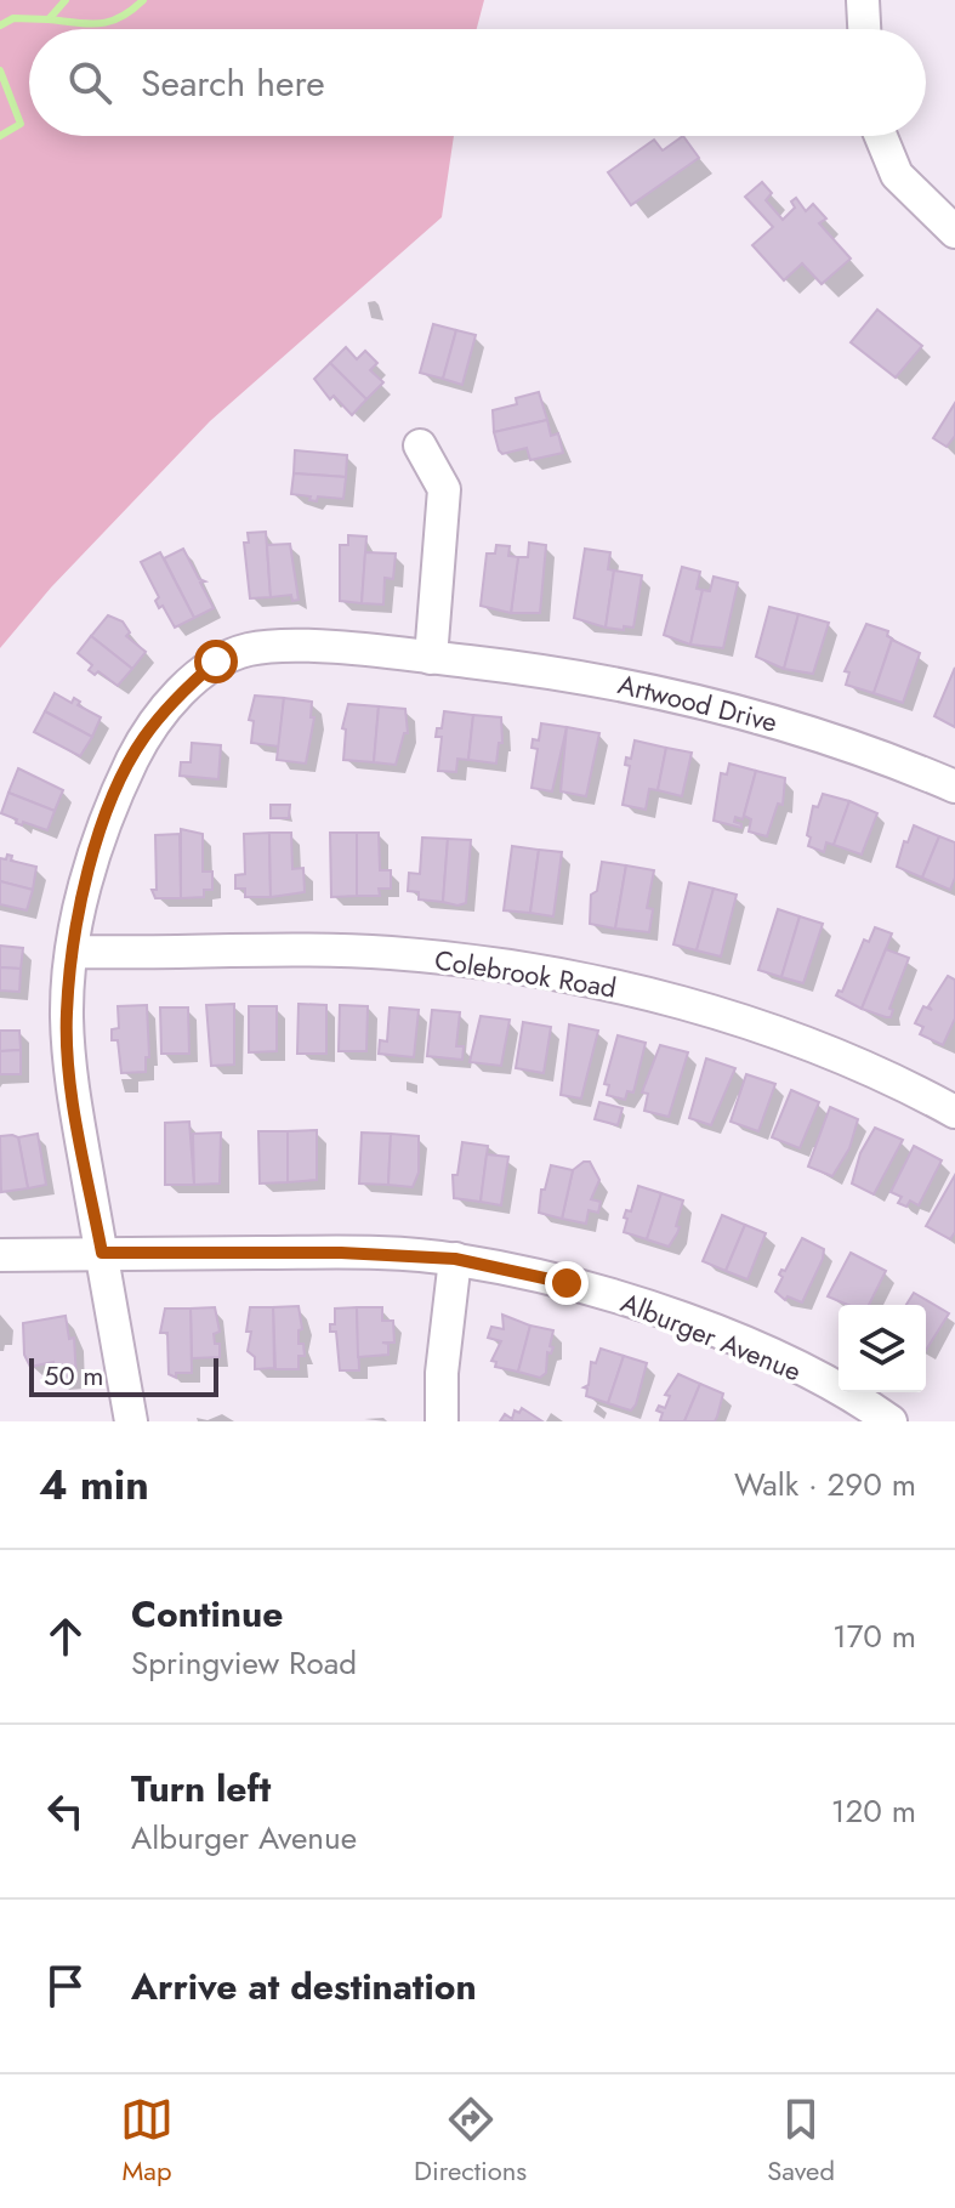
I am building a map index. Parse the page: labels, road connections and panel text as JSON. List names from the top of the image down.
{
  "streets": {
    "street": ["Artwood Drive", "Colebrook Road", "Alburger Avenue"]
  },
  "crossings": [
    ["Artwood Drive", "Colebrook Road"],
    ["Artwood Drive", "Alburger Avenue"]
  ],
  "scale_bar": "50 m",
  "page": {
    "search": "Search here",
    "scale": "50 m",
    "heading": ["4 min", "Walk · 290 m"],
    "list": [
      ["Continue", "Springview Road", "170 m"],
      ["Turn left", "Alburger Avenue", "120 m"],
      "Arrive at destination"
    ],
    "nav": ["Map", "Directions", "Saved"]
  }
}
